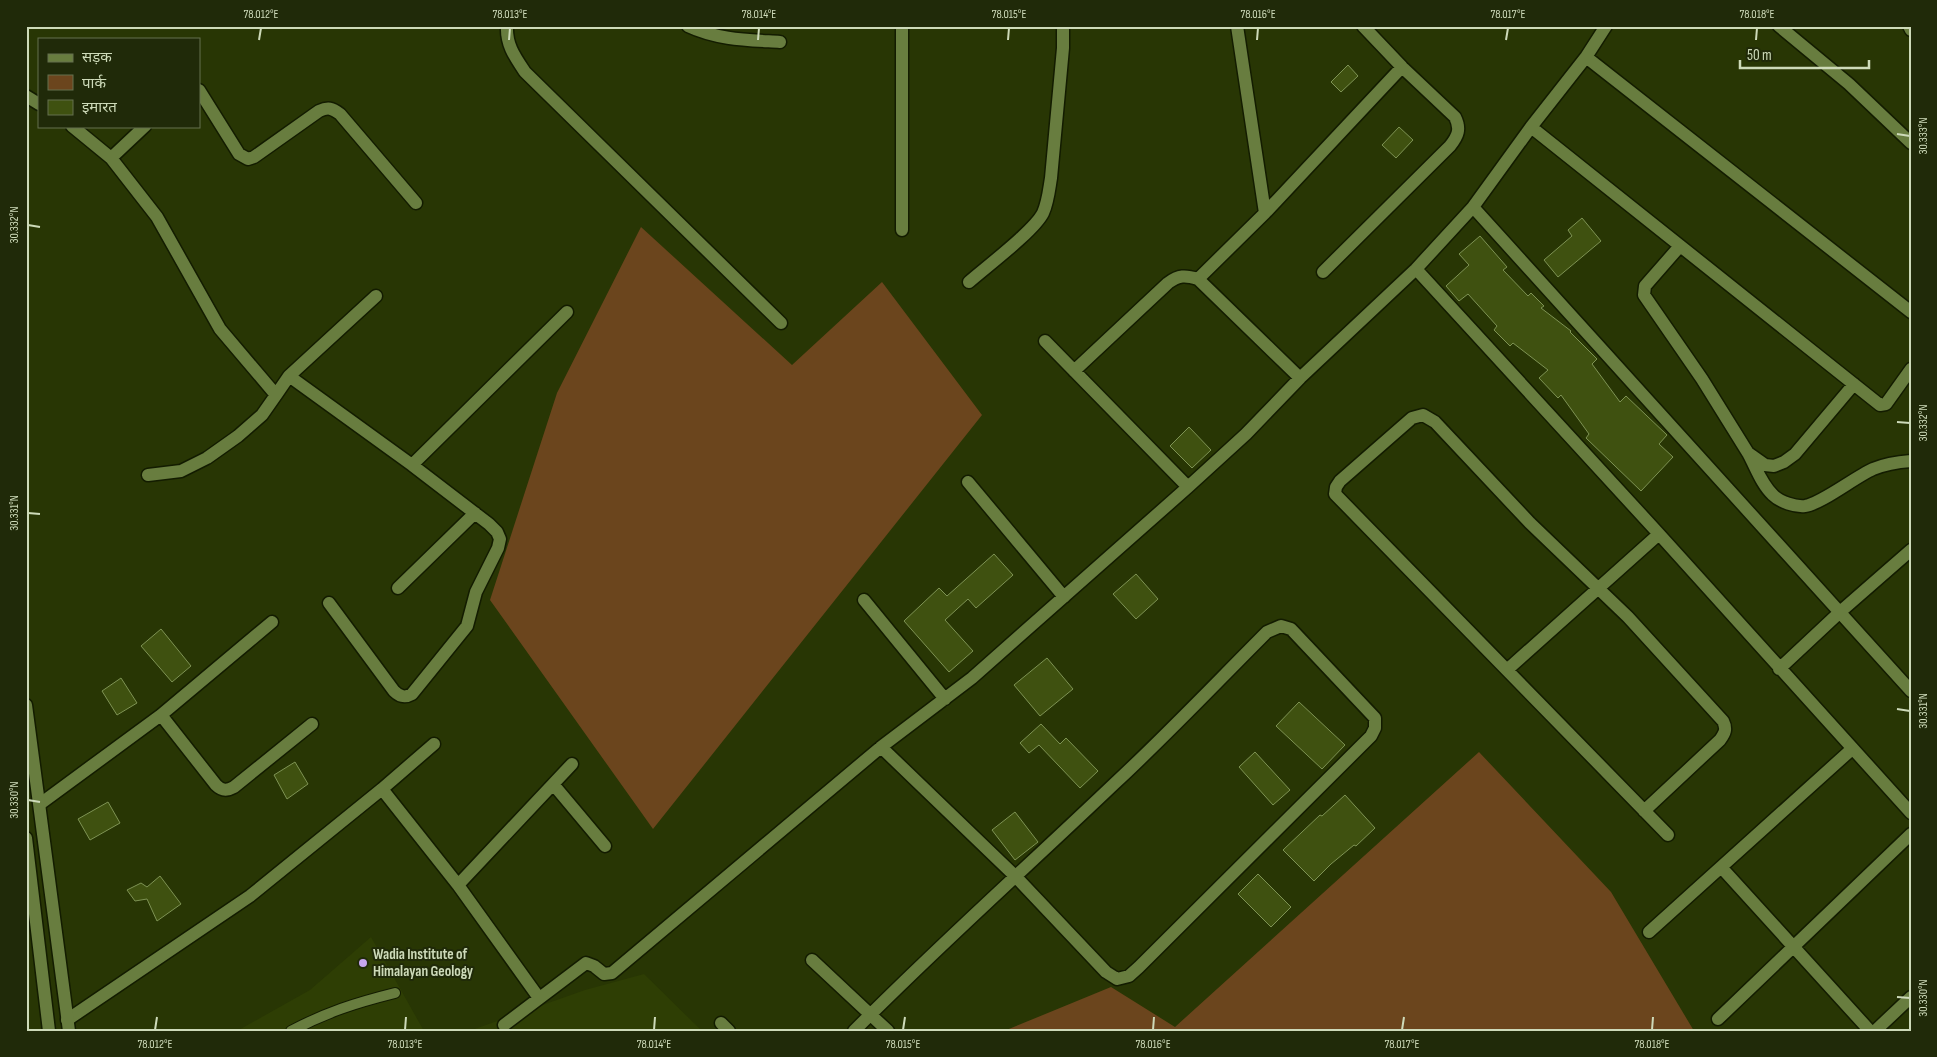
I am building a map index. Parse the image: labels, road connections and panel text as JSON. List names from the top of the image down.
{
  "places": ["Wadia Institute of Himalayan Geology"],
  "legend": ["सड़क", "पार्क", "इमारत"],
  "scale_bar": "50 m",
  "coordinates": [
    "78.012°E",
    "78.013°E",
    "78.014°E",
    "78.015°E",
    "78.016°E",
    "78.017°E",
    "78.018°E",
    "30.333°N",
    "30.332°N",
    "30.331°N",
    "30.330°N"
  ]
}
